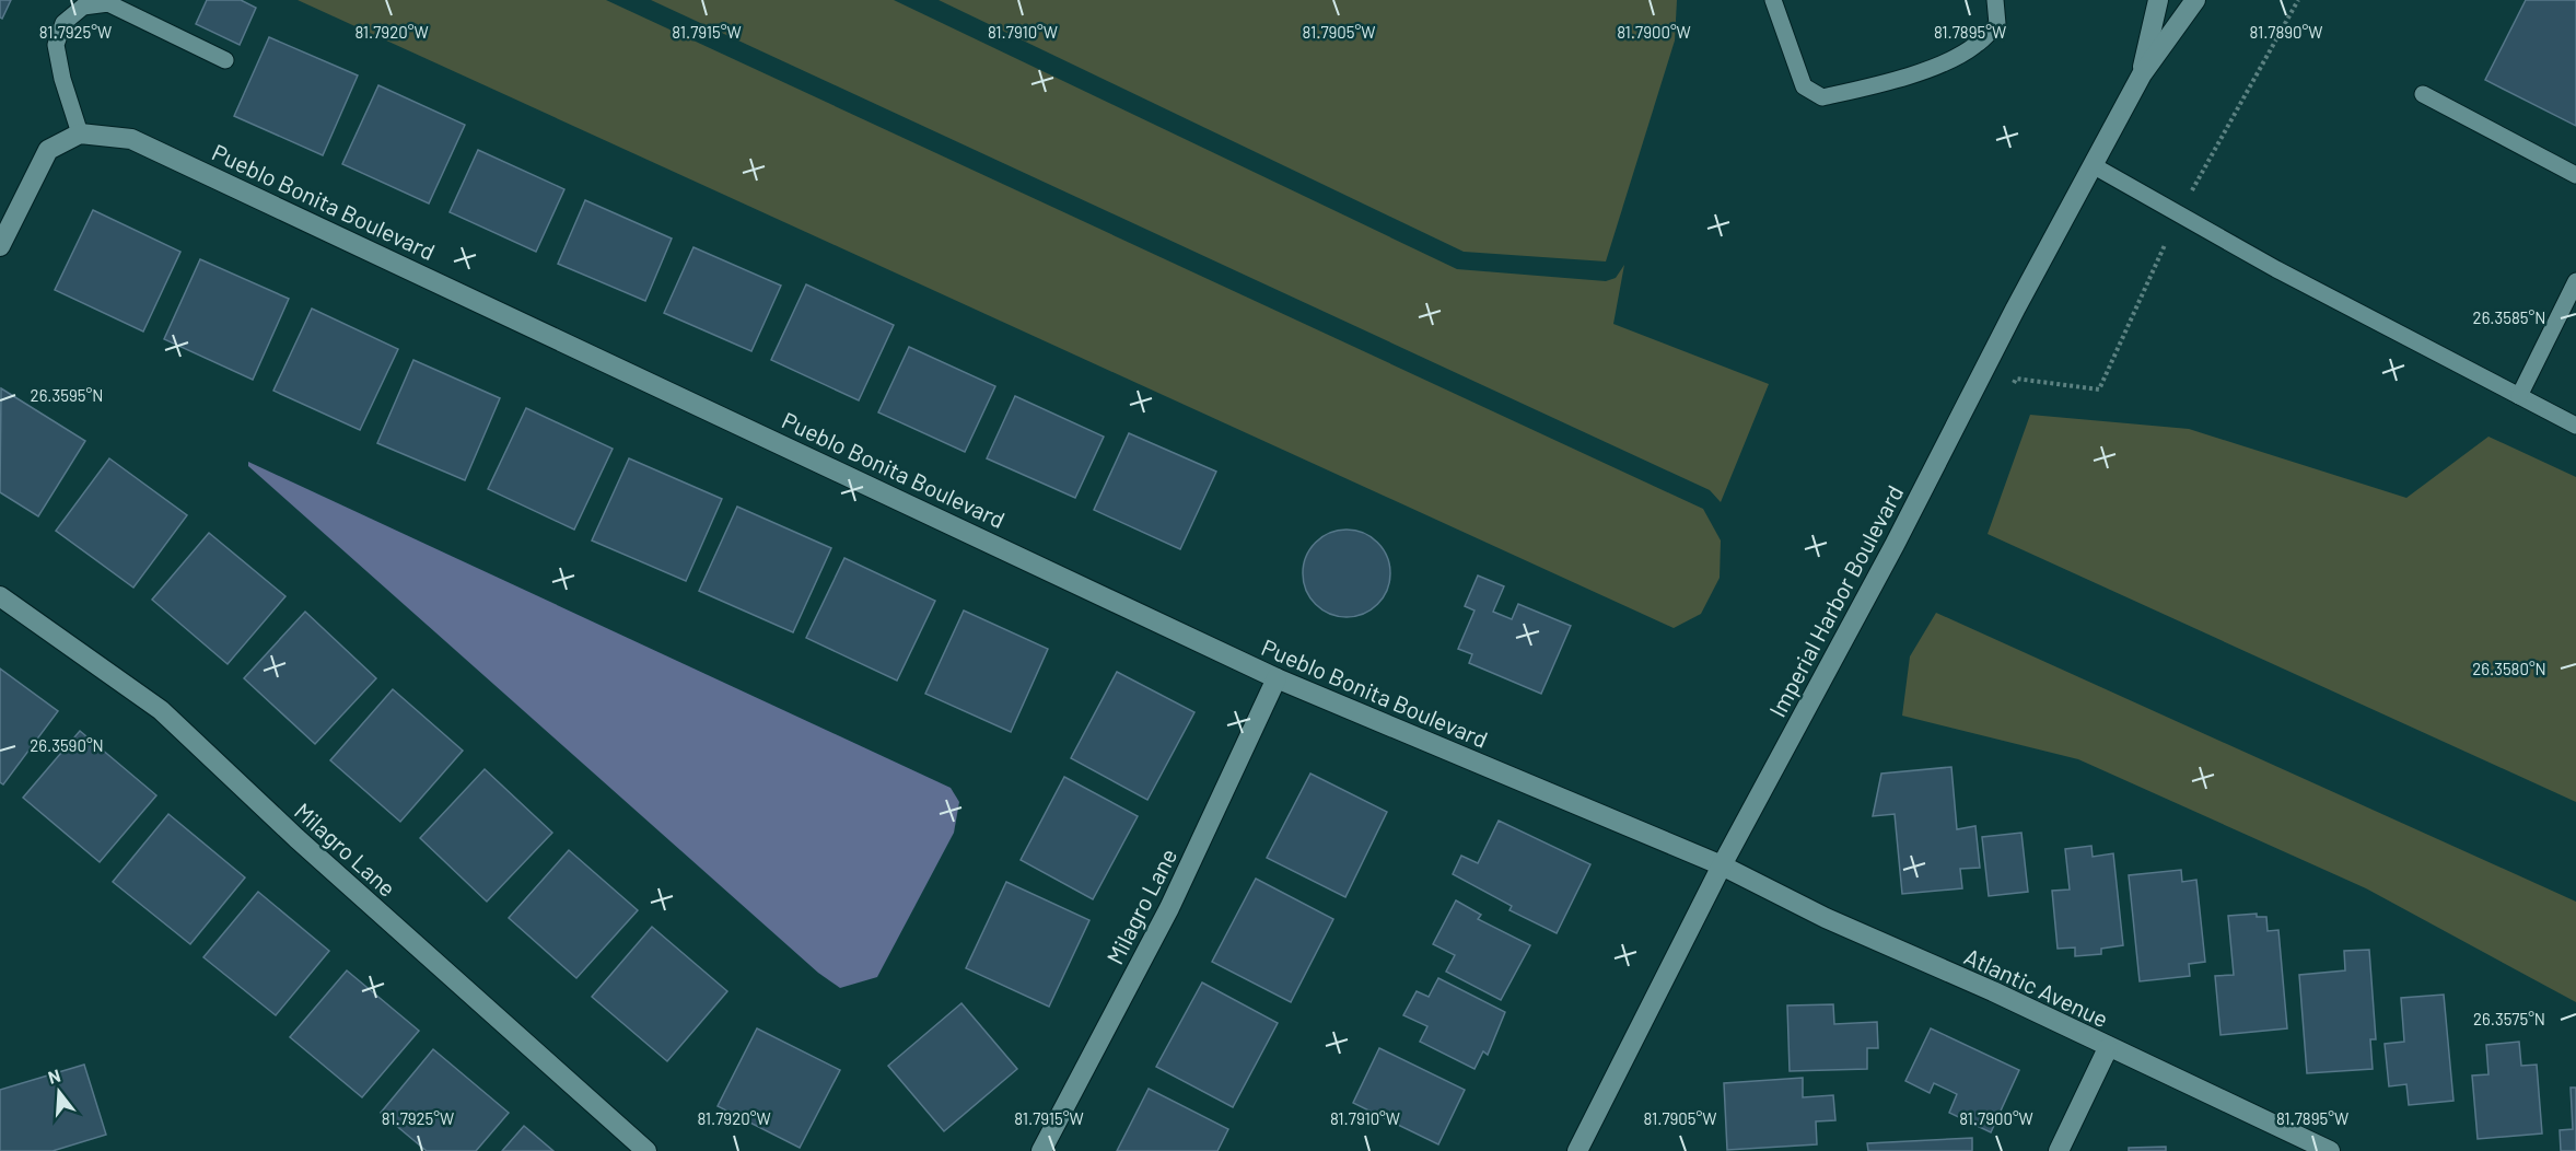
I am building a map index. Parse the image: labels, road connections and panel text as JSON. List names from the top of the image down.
{
  "streets": {
    "street": [
      "Pueblo Bonita Boulevard",
      "Imperial Harbor Boulevard",
      "Milagro Lane",
      "Atlantic Avenue"
    ]
  },
  "crossings": [
    ["Pueblo Bonita Boulevard", "Imperial Harbor Boulevard"],
    ["Pueblo Bonita Boulevard", "Milagro Lane"],
    ["Pueblo Bonita Boulevard", "Atlantic Avenue"],
    ["Imperial Harbor Boulevard", "Atlantic Avenue"]
  ],
  "north": "top",
  "coordinates": [
    "81.7890°W",
    "81.7925°W",
    "81.7920°W",
    "81.7915°W",
    "81.7910°W",
    "81.7905°W",
    "81.7900°W",
    "81.7895°W",
    "26.3585°N",
    "26.3595°N",
    "26.3580°N",
    "26.3590°N",
    "26.3575°N"
  ]
}
